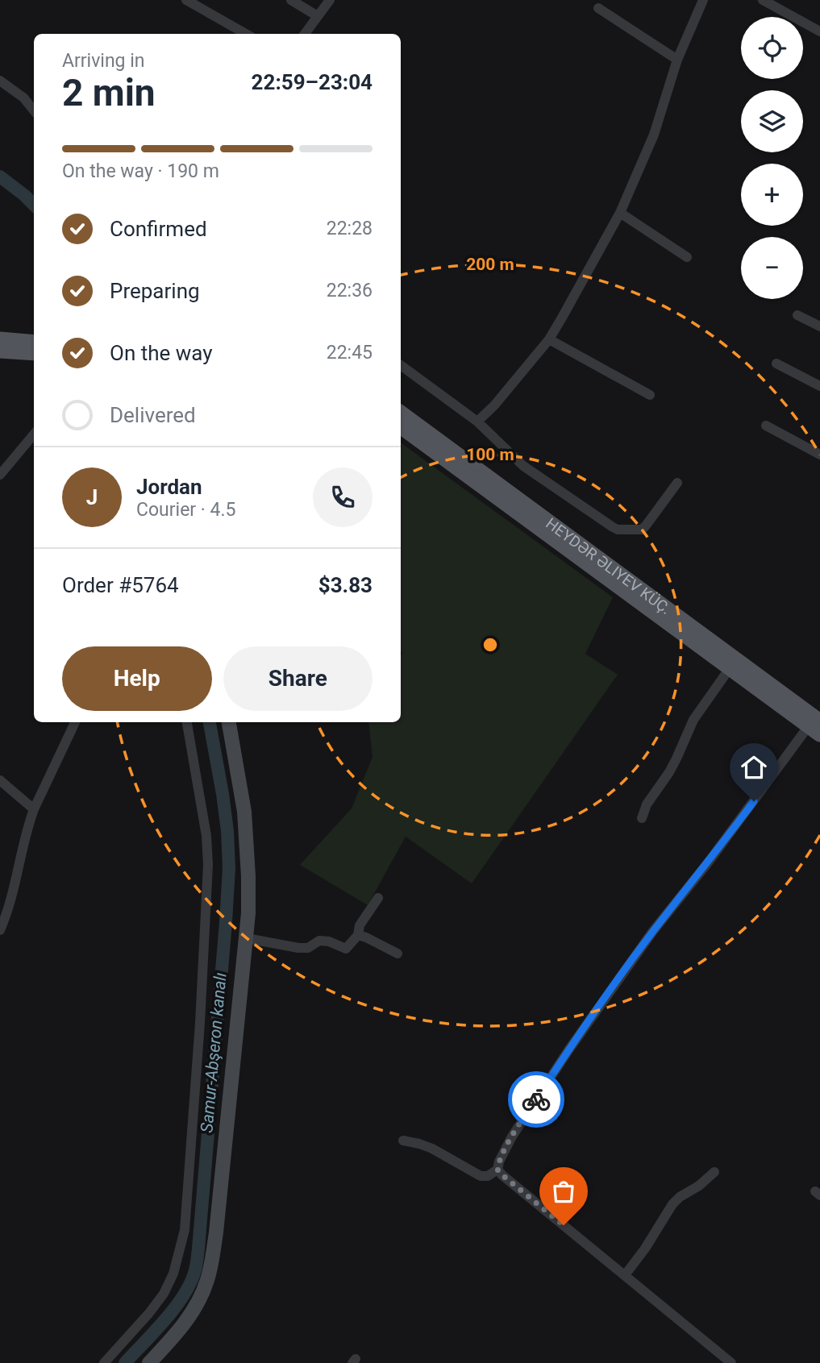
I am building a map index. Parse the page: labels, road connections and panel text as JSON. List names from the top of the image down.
{
  "streets": {
    "main road": ["HEYDƏR ƏLIYEV KÜÇ."]
  },
  "water": ["Samur-Abşeron kanalı"],
  "page": {
    "map_buttons": ["+", "−"],
    "heading": ["2 min", "Arriving in", "22:59–23:04"],
    "panel": [
      "Jordan",
      "Courier · 4.5",
      "Order #5764",
      "$3.83"
    ],
    "bar": "On the way · 190 m",
    "list": [
      ["Confirmed", "22:28"],
      ["Preparing", "22:36"],
      ["On the way", "22:45"],
      "Delivered"
    ],
    "round": "J",
    "buttons": ["Help", "Share"]
  },
  "rings": ["200 m", "100 m"]
}
